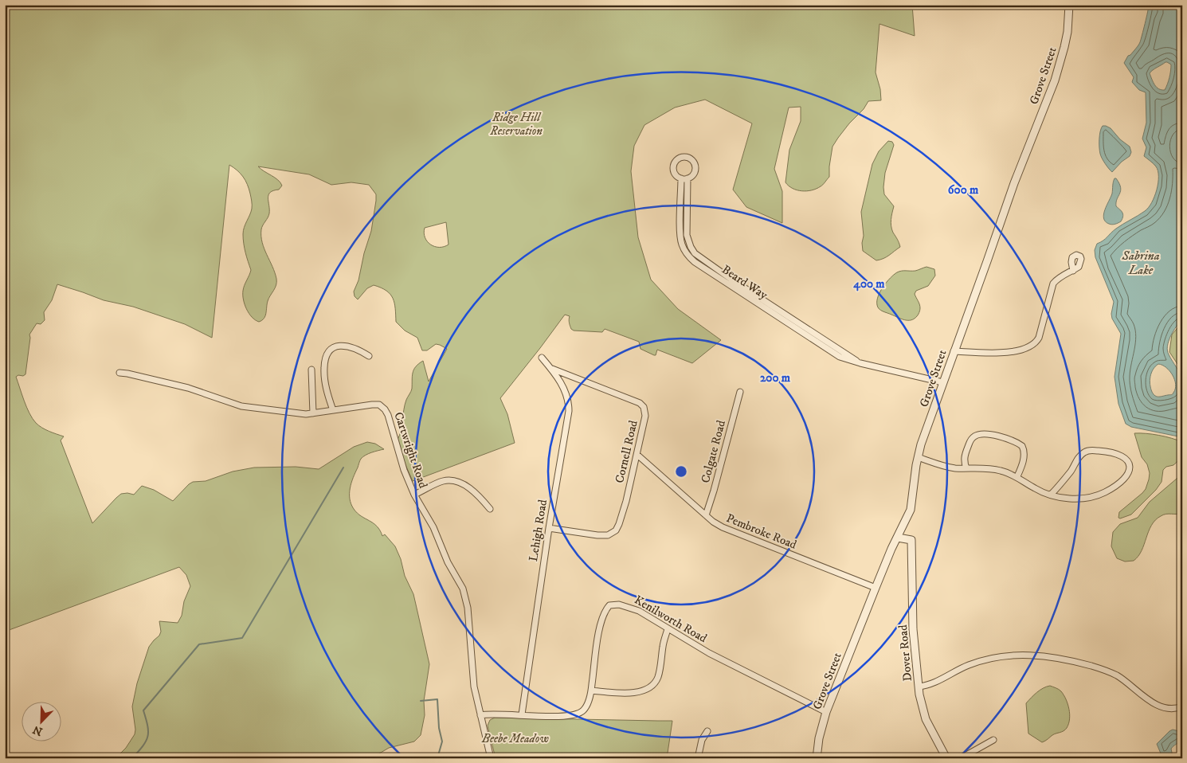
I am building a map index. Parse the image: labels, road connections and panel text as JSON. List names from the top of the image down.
{
  "streets": {
    "street": [
      "Grove Street",
      "Beard Way",
      "Cartwright Road",
      "Cornell Road",
      "Colgate Road",
      "Lehigh Road",
      "Pembroke Road",
      "Kenilworth Road",
      "Dover Road"
    ]
  },
  "crossings": [
    ["Grove Street", "Beard Way"],
    ["Grove Street", "Pembroke Road"],
    ["Grove Street", "Kenilworth Road"],
    ["Grove Street", "Dover Road"],
    ["Cartwright Road", "Kenilworth Road"],
    ["Cornell Road", "Lehigh Road"],
    ["Cornell Road", "Pembroke Road"],
    ["Colgate Road", "Pembroke Road"],
    ["Lehigh Road", "Kenilworth Road"]
  ],
  "water": ["Sabrina Lake"],
  "parks": ["Ridge Hill Reservation", "Beebe Meadow"],
  "north": "bottom left",
  "rings": ["600 m", "400 m", "200 m"]
}
